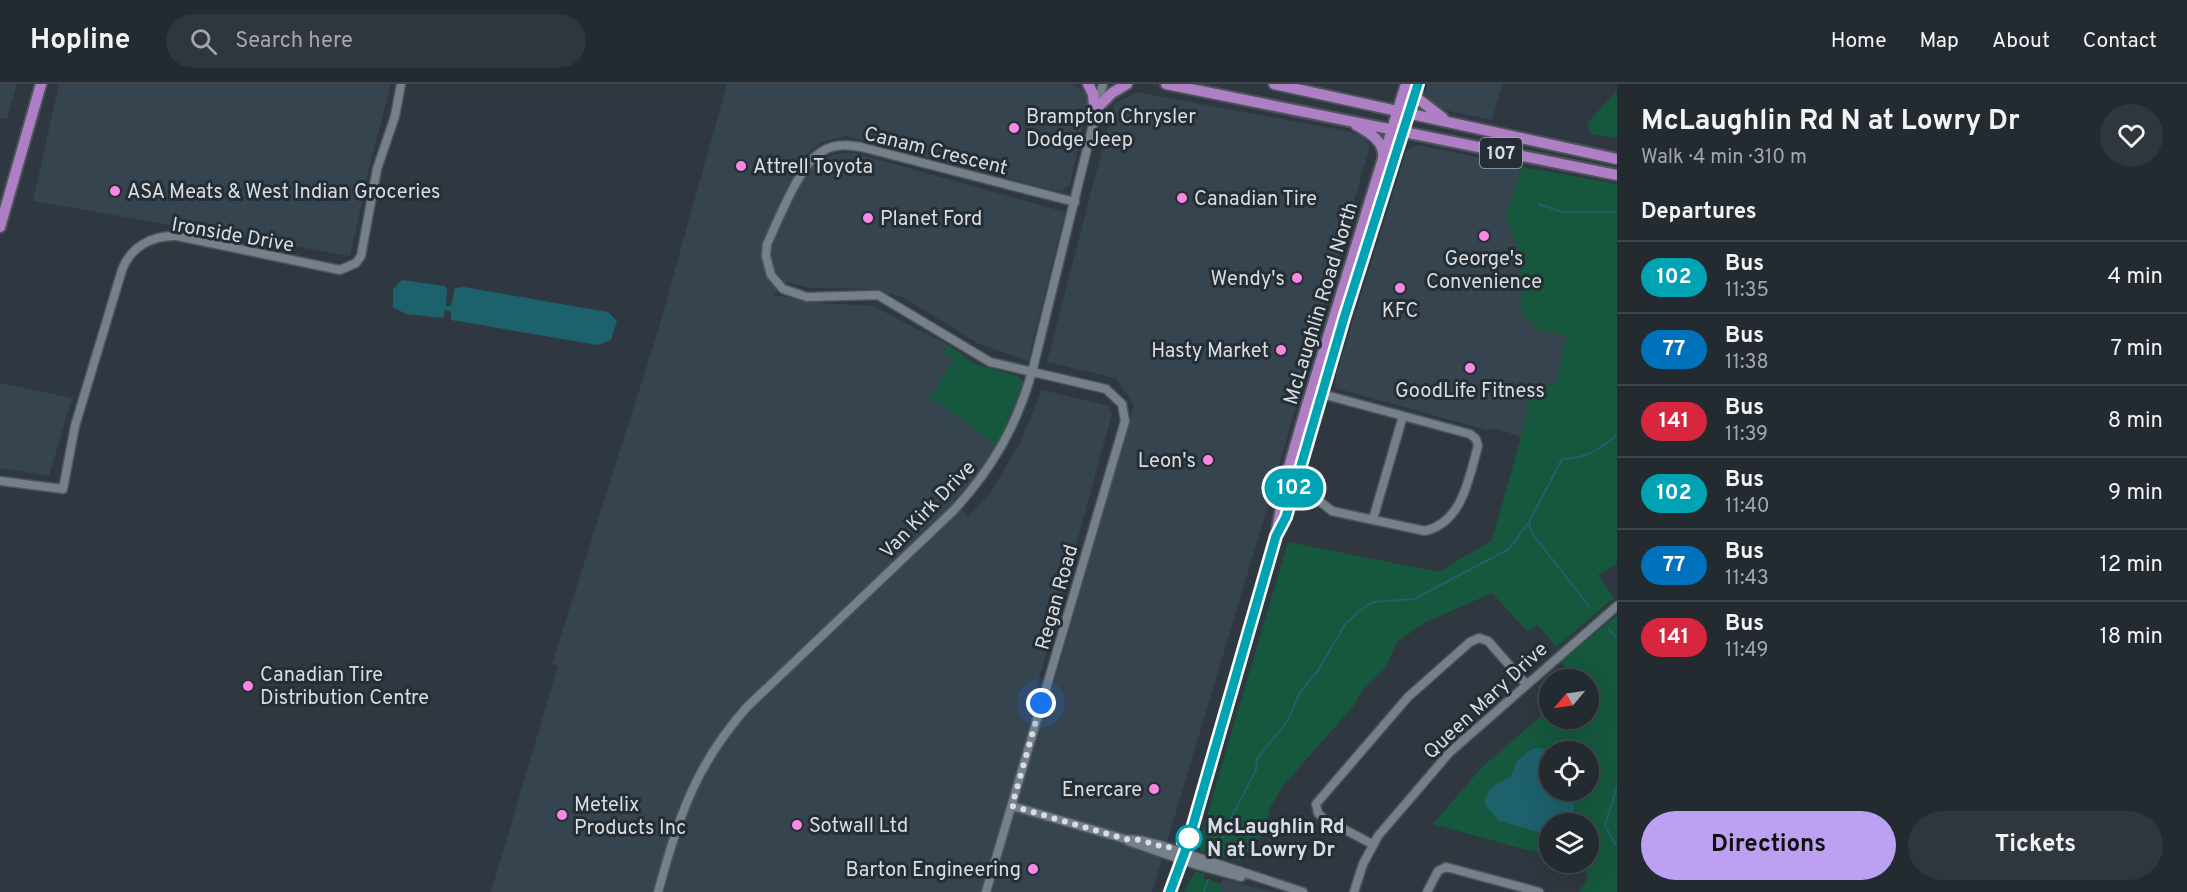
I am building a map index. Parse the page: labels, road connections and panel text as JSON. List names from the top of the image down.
{
  "streets": {
    "main road": ["107", "McLaughlin Road North"],
    "street": [
      "Canam Crescent",
      "Ironside Drive",
      "Van Kirk Drive",
      "Regan Road",
      "Queen Mary Drive"
    ]
  },
  "crossings": [
    ["Canam Crescent", "Van Kirk Drive"],
    ["Canam Crescent", "Regan Road"],
    ["107", "McLaughlin Road North"],
    ["Van Kirk Drive", "Regan Road"]
  ],
  "places": [
    "Brampton Chrysler Dodge Jeep",
    "Attrell Toyota",
    "ASA Meats & West Indian Groceries",
    "Canadian Tire",
    "Planet Ford",
    "George's Convenience",
    "Wendy's",
    "KFC",
    "Hasty Market",
    "GoodLife Fitness",
    "Leon's",
    "Canadian Tire Distribution Centre",
    "Enercare",
    "Metelix Products Inc",
    "Sotwall Ltd",
    "McLaughlin Rd N at Lowry Dr",
    "Barton Engineering"
  ],
  "lines": ["bus line 102"],
  "north": "bottom left",
  "page": {
    "header": "Hopline",
    "search": "Search here",
    "nav": [
      "Home",
      "Map",
      "About",
      "Contact"
    ],
    "on_map": "102",
    "heading": [
      ["McLaughlin Rd N at Lowry Dr", "Walk · 4 min · 310 m"],
      "Departures"
    ],
    "list": [
      {
        "mark": "102",
        "name": "Bus",
        "note": "11:35",
        "value": "4 min"
      },
      {
        "mark": "77",
        "name": "Bus",
        "note": "11:38",
        "value": "7 min"
      },
      {
        "mark": "141",
        "name": "Bus",
        "note": "11:39",
        "value": "8 min"
      },
      {
        "mark": "102",
        "name": "Bus",
        "note": "11:40",
        "value": "9 min"
      },
      {
        "mark": "77",
        "name": "Bus",
        "note": "11:43",
        "value": "12 min"
      },
      {
        "mark": "141",
        "name": "Bus",
        "note": "11:49",
        "value": "18 min"
      }
    ],
    "buttons": ["Directions", "Tickets"]
  }
}
